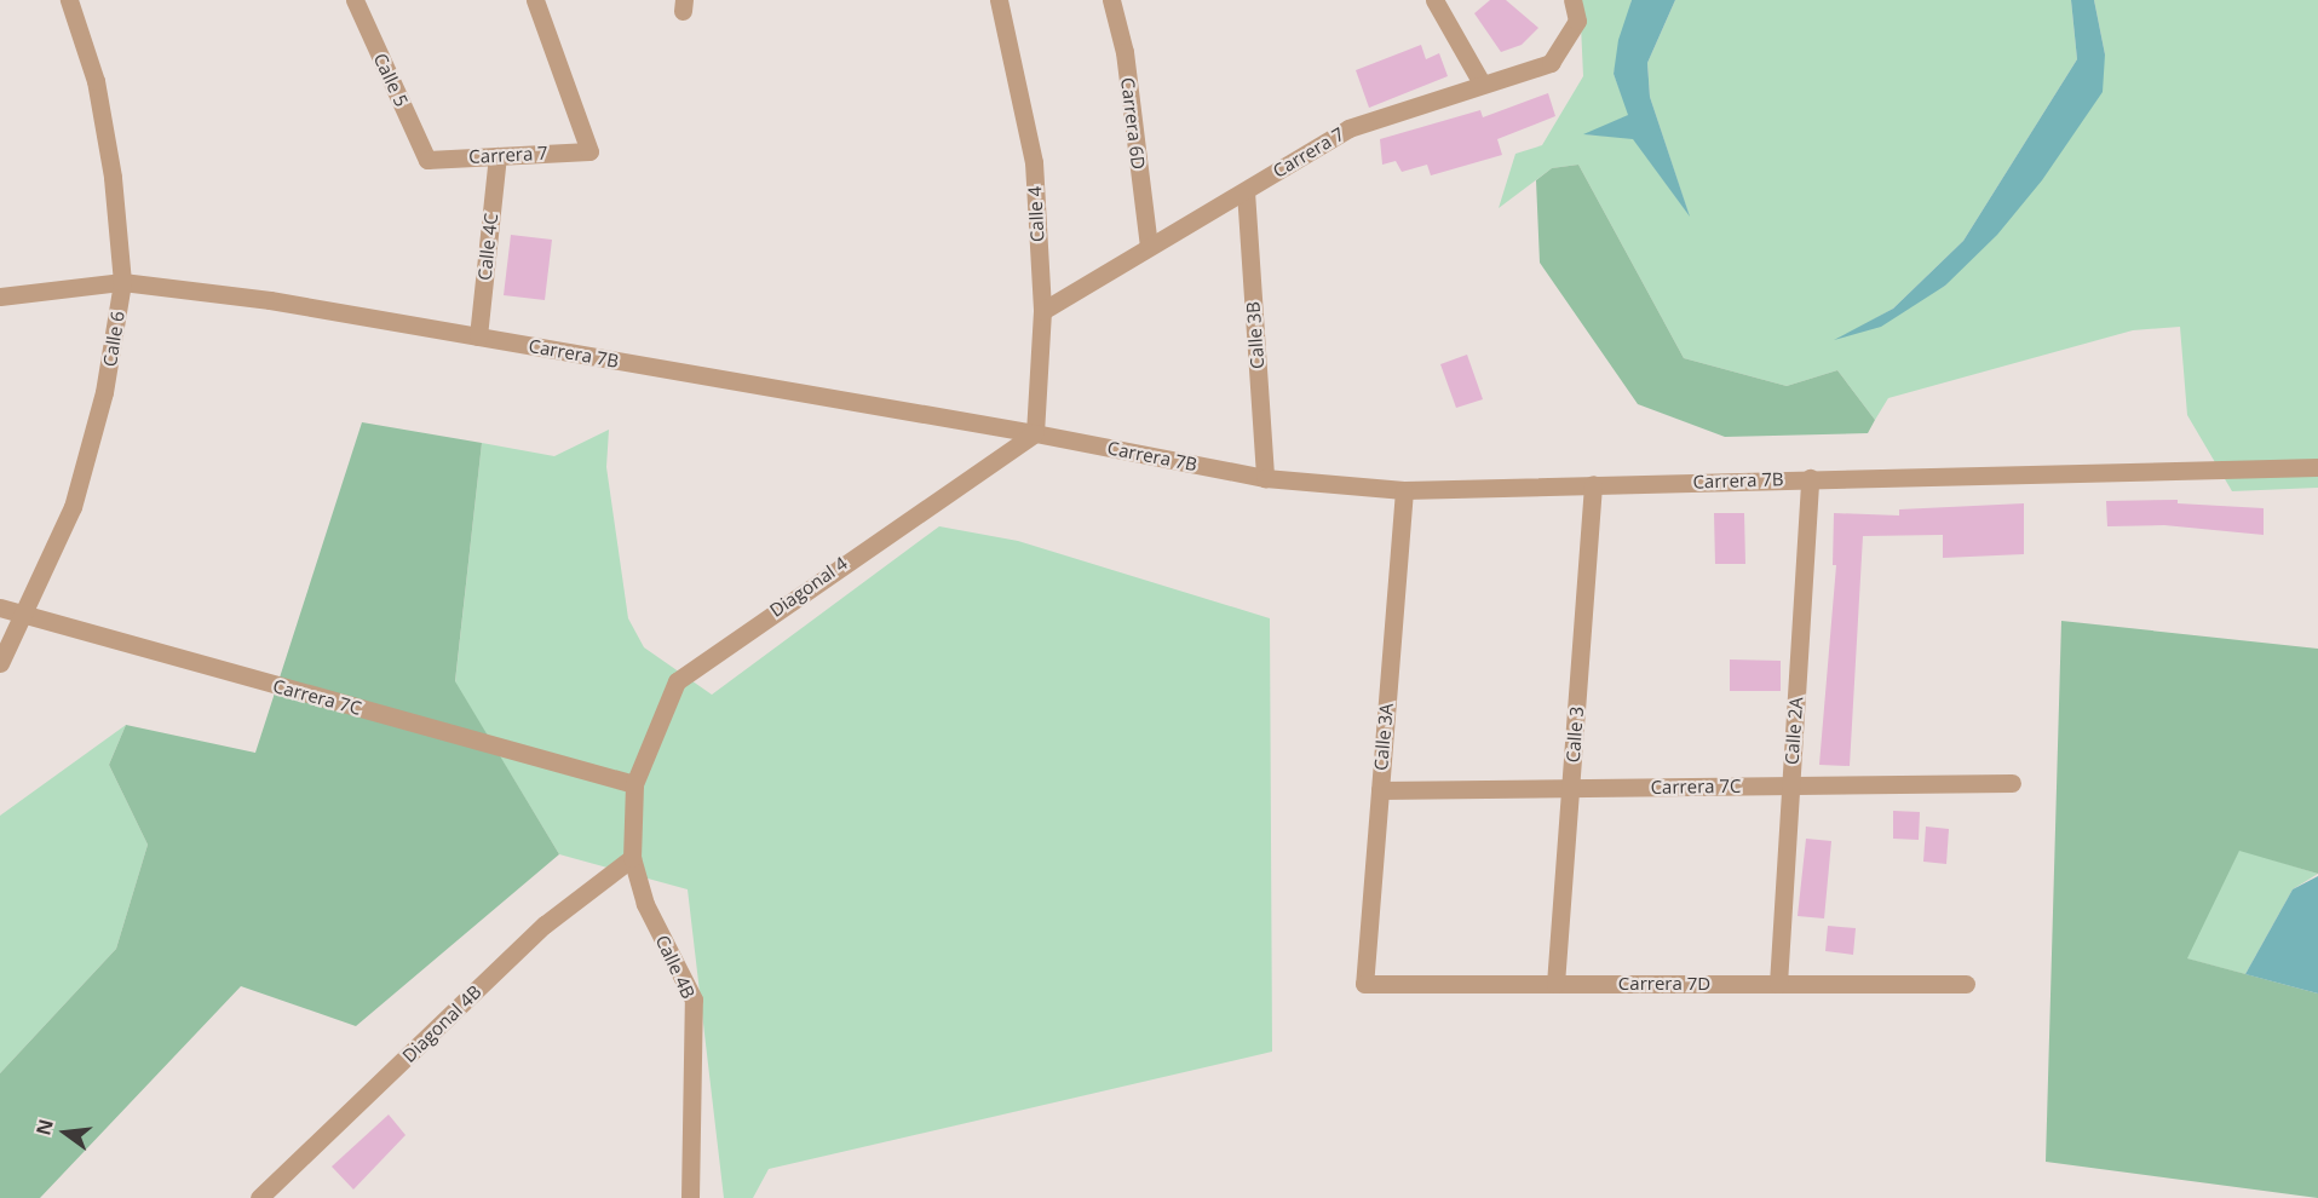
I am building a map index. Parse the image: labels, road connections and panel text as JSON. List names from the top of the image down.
{
  "streets": {
    "street": [
      "Calle 5",
      "Carrera 6D",
      "Carrera 7",
      "Calle 4",
      "Calle 4C",
      "Calle 3B",
      "Calle 6",
      "Carrera 7B",
      "Diagonal 4",
      "Carrera 7C",
      "Calle 2A",
      "Calle 3",
      "Calle 3A",
      "Calle 4B",
      "Carrera 7D",
      "Diagonal 4B"
    ]
  },
  "crossings": [
    ["Calle 5", "Carrera 7"],
    ["Carrera 6D", "Carrera 7"],
    ["Carrera 7", "Calle 4"],
    ["Carrera 7", "Calle 4C"],
    ["Carrera 7", "Calle 3B"],
    ["Calle 4", "Carrera 7B"],
    ["Calle 4", "Diagonal 4"],
    ["Calle 4C", "Carrera 7B"],
    ["Calle 3B", "Carrera 7B"],
    ["Calle 6", "Carrera 7B"],
    ["Calle 6", "Carrera 7C"],
    ["Carrera 7B", "Diagonal 4"],
    ["Carrera 7B", "Calle 2A"],
    ["Carrera 7B", "Calle 3"],
    ["Carrera 7B", "Calle 3A"],
    ["Diagonal 4", "Carrera 7C"],
    ["Diagonal 4", "Calle 4B"],
    ["Carrera 7C", "Calle 2A"],
    ["Carrera 7C", "Calle 3"],
    ["Carrera 7C", "Calle 3A"],
    ["Carrera 7C", "Calle 4B"],
    ["Calle 2A", "Carrera 7D"],
    ["Calle 3", "Carrera 7D"],
    ["Calle 3A", "Carrera 7D"],
    ["Calle 4B", "Diagonal 4B"]
  ],
  "north": "left"
}
